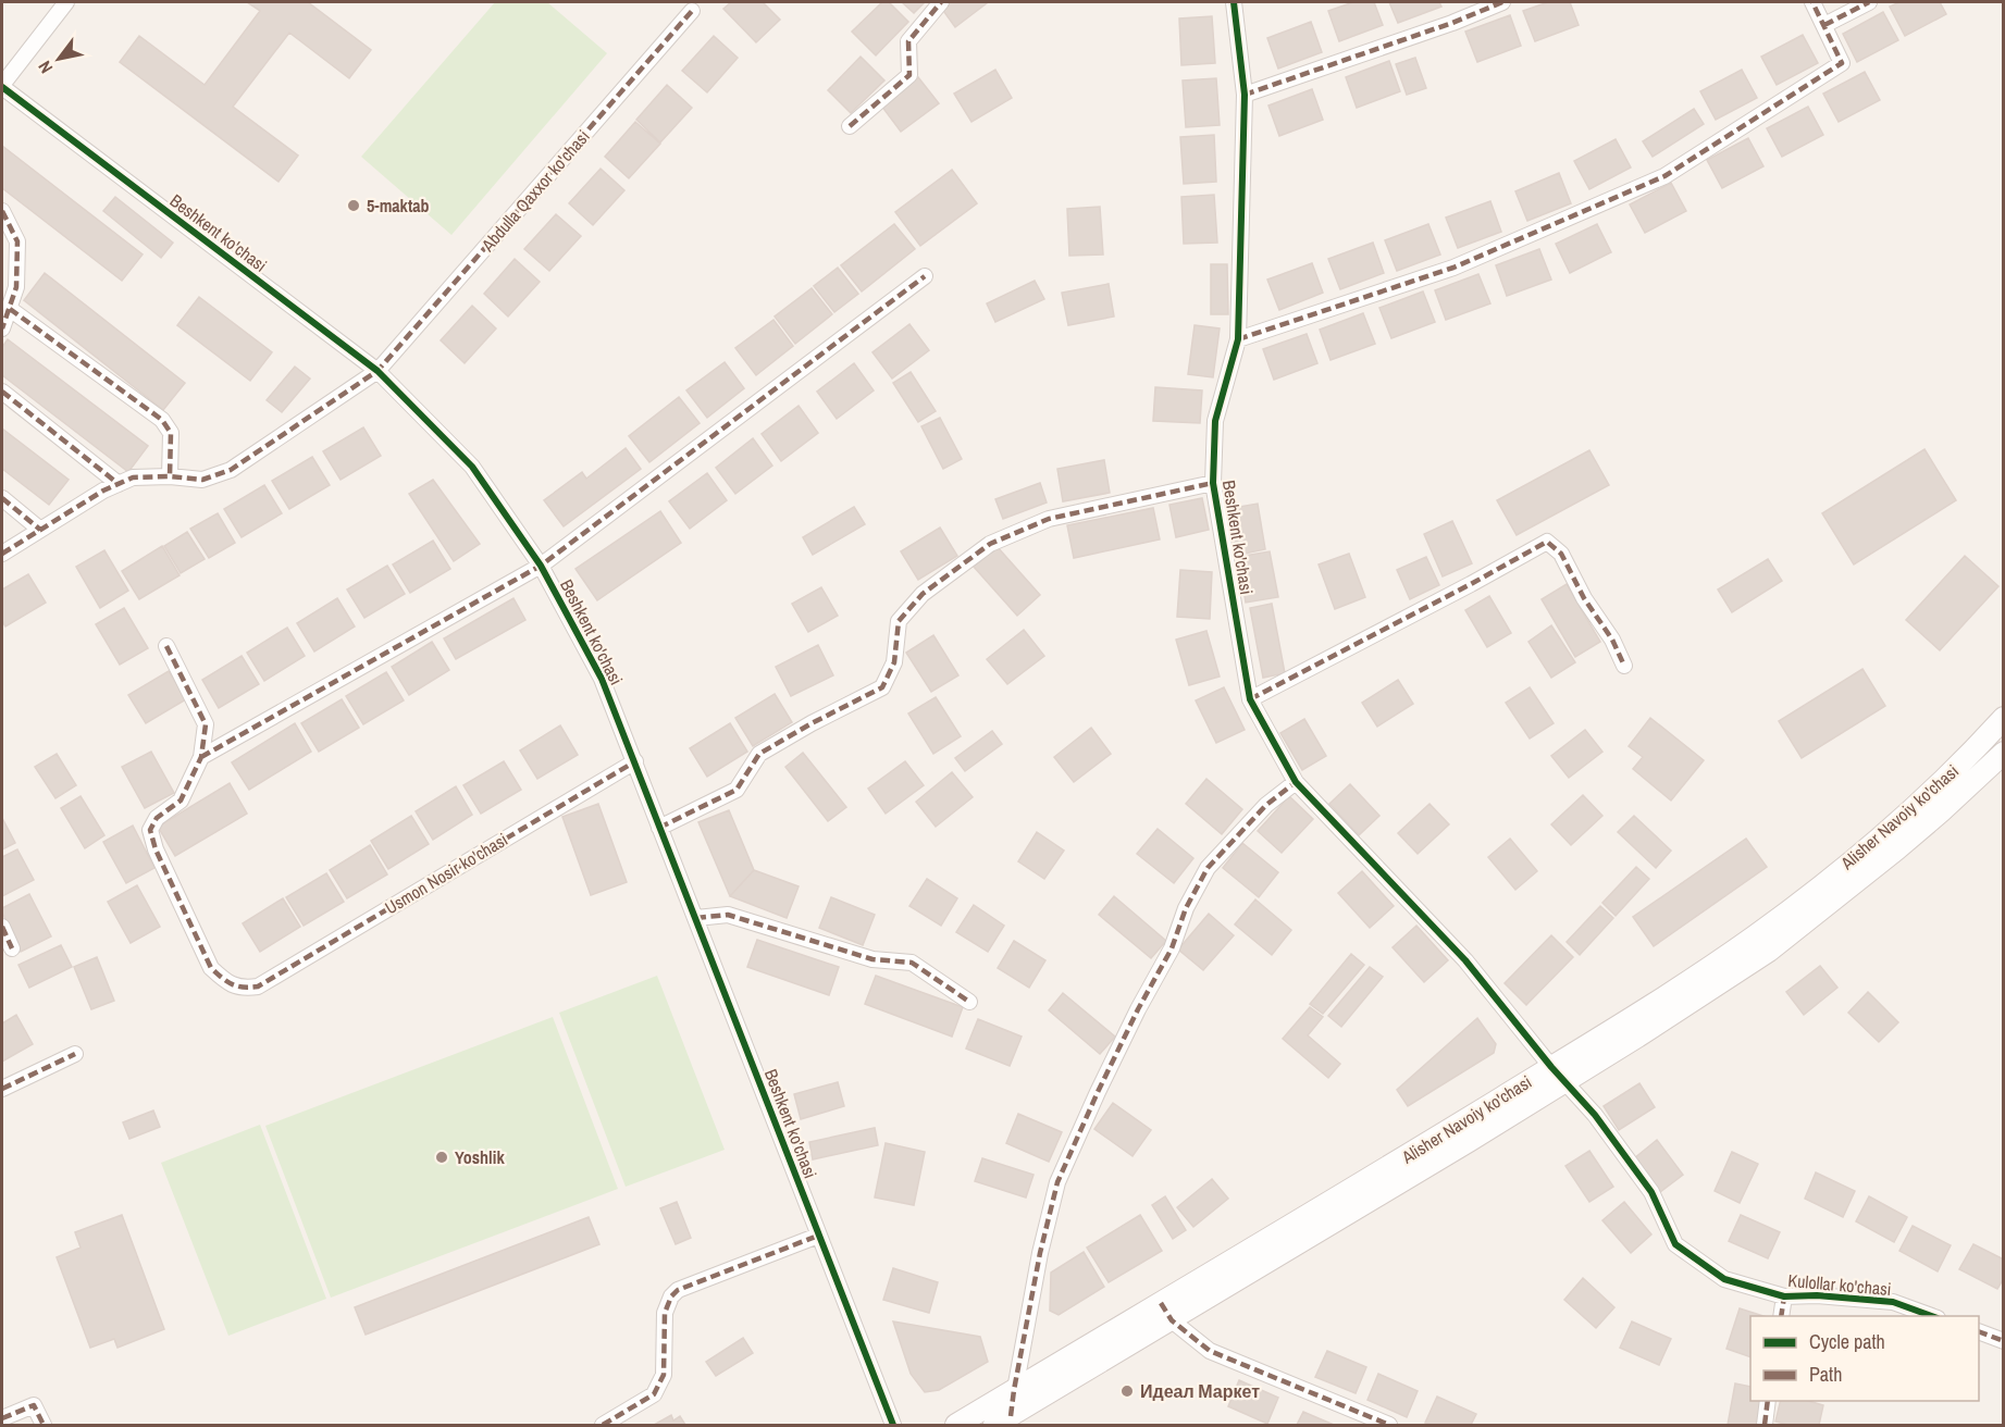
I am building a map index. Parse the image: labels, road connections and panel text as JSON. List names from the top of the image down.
{
  "streets": {
    "main road": ["Alisher Navoiy ko'chasi"],
    "street": [
      "Abdulla Qaxxor ko'chasi",
      "Beshkent ko'chasi",
      "Usmon Nosir ko'chasi",
      "Kulollar ko'chasi"
    ]
  },
  "crossings": [
    ["Abdulla Qaxxor ko'chasi", "Beshkent ko'chasi"],
    ["Beshkent ko'chasi", "Usmon Nosir ko'chasi"],
    ["Beshkent ko'chasi", "Kulollar ko'chasi"],
    ["Alisher Navoiy ko'chasi", "Kulollar ko'chasi"]
  ],
  "places": ["5-maktab", "Yoshlik", "Идеал Маркет"],
  "legend": ["Cycle path", "Path"],
  "north": "bottom left"
}
